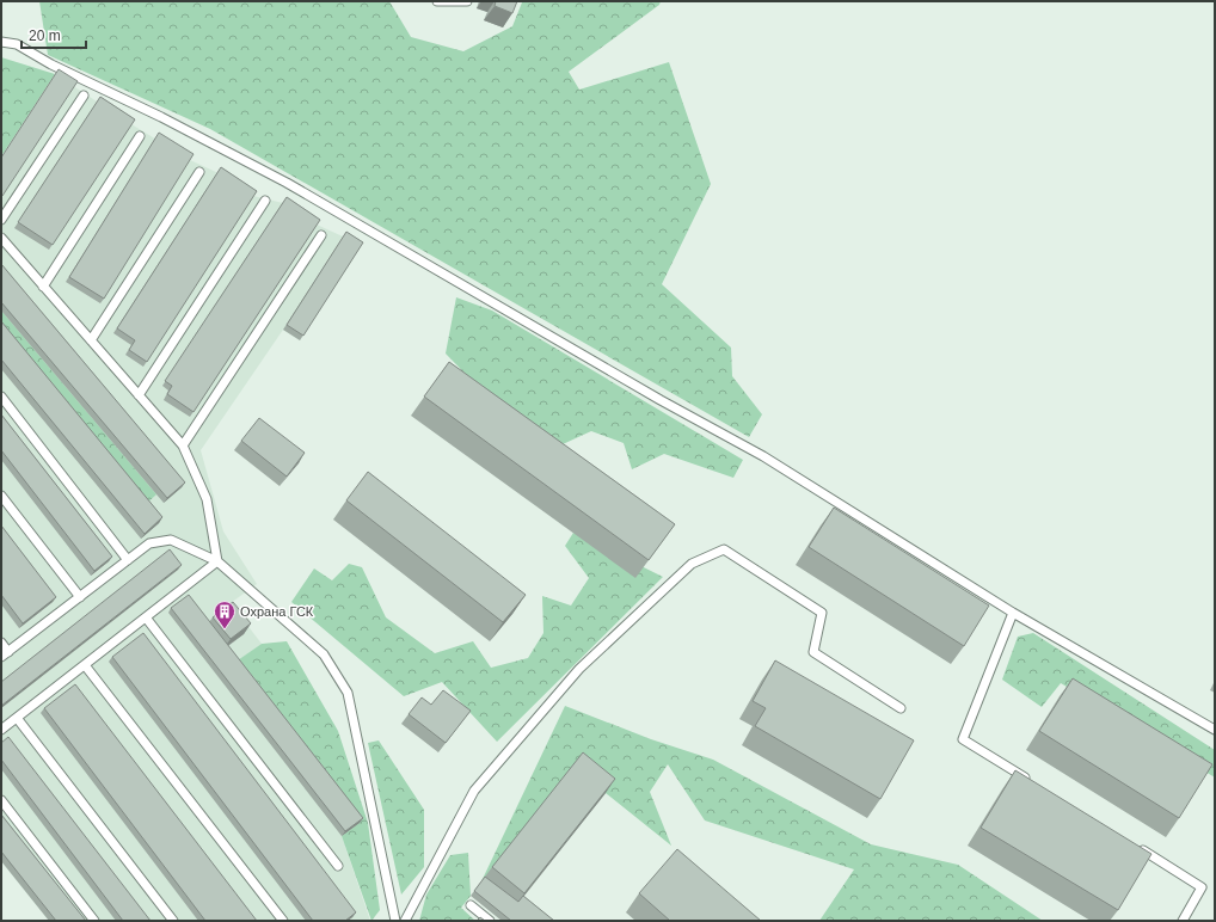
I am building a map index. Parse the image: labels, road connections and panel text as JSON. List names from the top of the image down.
{
  "places": {
    "building": ["Охрана ГСК"]
  },
  "scale_bar": "20 m"
}
